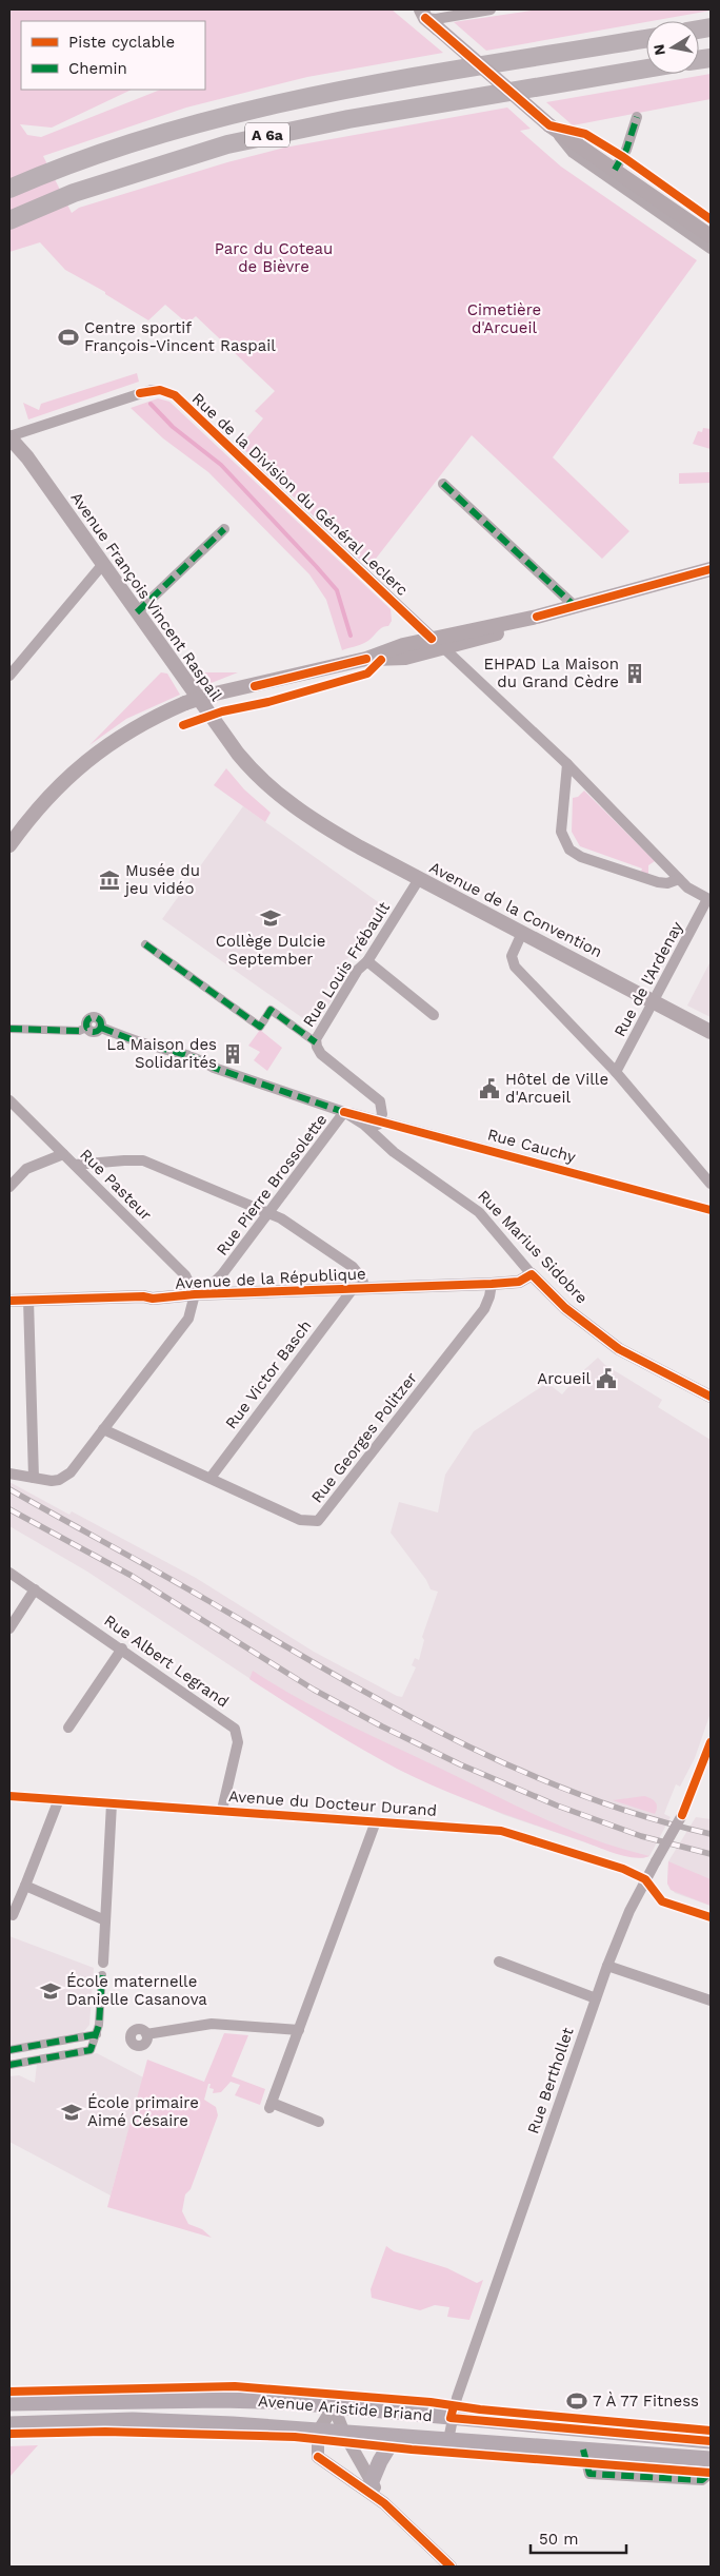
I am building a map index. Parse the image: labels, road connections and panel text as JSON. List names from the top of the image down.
{
  "streets": {
    "highway": ["A 6a"],
    "main road": ["Avenue François Vincent Raspail", "Avenue de la Convention", "Avenue Aristide Briand"],
    "street": [
      "Rue de la Division du Général Leclerc",
      "Rue Louis Frébault",
      "Rue de l'Ardenay",
      "Rue Cauchy",
      "Rue Pasteur",
      "Rue Pierre Brossolette",
      "Rue Marius Sidobre",
      "Avenue de la République",
      "Rue Victor Basch",
      "Rue Georges Politzer",
      "Rue Albert Legrand",
      "Avenue du Docteur Durand",
      "Rue Berthollet"
    ]
  },
  "crossings": [
    ["Rue de la Division du Général Leclerc", "Avenue François Vincent Raspail"],
    ["Rue de la Division du Général Leclerc", "Rue de l'Ardenay"],
    ["Avenue François Vincent Raspail", "Avenue de la Convention"],
    ["Avenue de la Convention", "Rue Louis Frébault"],
    ["Avenue de la Convention", "Rue de l'Ardenay"],
    ["Rue Louis Frébault", "Rue Cauchy"],
    ["Rue Louis Frébault", "Rue Marius Sidobre"],
    ["Rue Cauchy", "Rue Pierre Brossolette"],
    ["Rue Cauchy", "Rue Marius Sidobre"],
    ["Rue Pasteur", "Rue Pierre Brossolette"],
    ["Rue Pasteur", "Avenue de la République"],
    ["Rue Pierre Brossolette", "Rue Marius Sidobre"],
    ["Rue Pierre Brossolette", "Avenue de la République"],
    ["Rue Marius Sidobre", "Avenue de la République"],
    ["Avenue de la République", "Rue Victor Basch"],
    ["Avenue de la République", "Rue Georges Politzer"],
    ["Rue Victor Basch", "Rue Georges Politzer"],
    ["Rue Albert Legrand", "Avenue du Docteur Durand"],
    ["Avenue du Docteur Durand", "Rue Berthollet"],
    ["Rue Berthollet", "Avenue Aristide Briand"]
  ],
  "parks": ["Parc du Coteau de Bièvre", "Cimetière d'Arcueil"],
  "places": {
    "sports": ["Centre sportif François-Vincent Raspail", "7 À 77 Fitness"],
    "building": ["EHPAD La Maison du Grand Cèdre", "La Maison des Solidarités"],
    "museum": ["Musée du jeu vidéo"],
    "school or university": ["Collège Dulcie September", "École maternelle Danielle Casanova", "École primaire Aimé Césaire"],
    "public building": ["Hôtel de Ville d'Arcueil", "Arcueil"]
  },
  "legend": ["Piste cyclable", "Chemin"],
  "scale_bar": "50 m",
  "north": "left"
}
